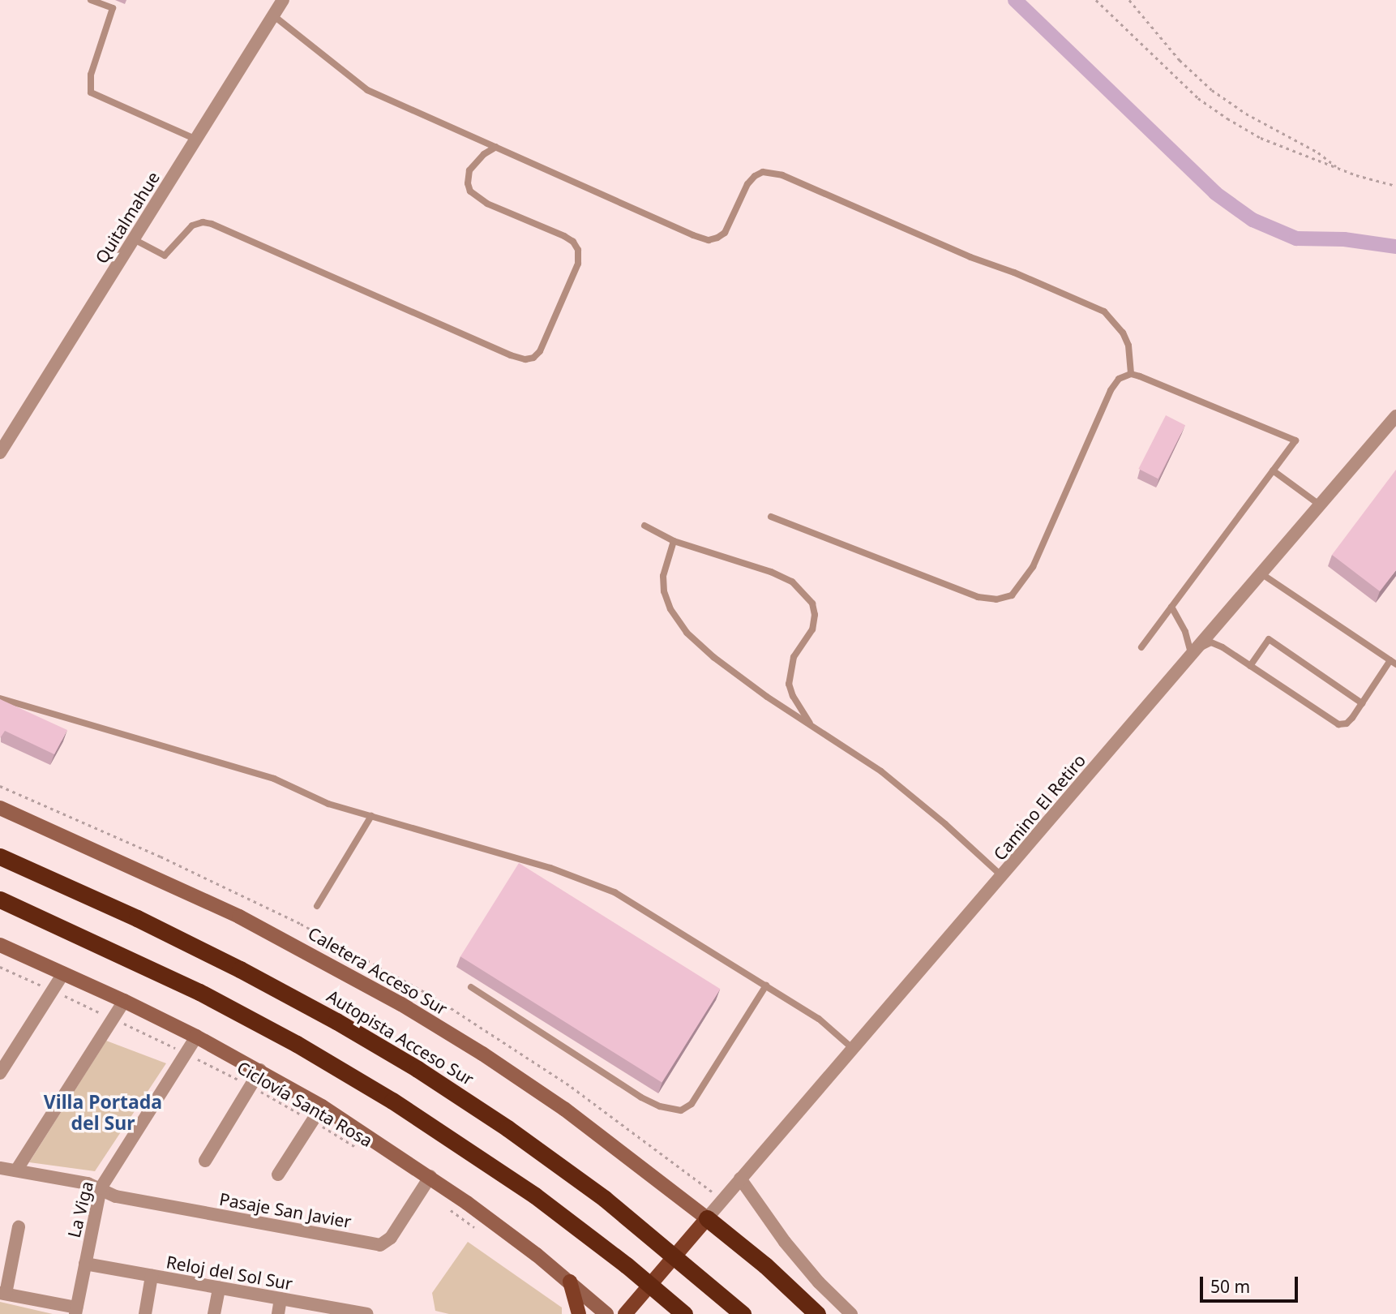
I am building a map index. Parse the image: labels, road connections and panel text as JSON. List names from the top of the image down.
{
  "streets": {
    "highway": ["Autopista Acceso Sur"],
    "main road": ["Caletera Acceso Sur"],
    "street": [
      "Quitalmahue",
      "Camino El Retiro",
      "La Viga",
      "Pasaje San Javier",
      "Reloj del Sol Sur"
    ],
    "path": ["Ciclovía Santa Rosa"]
  },
  "crossings": [
    ["Camino El Retiro", "Caletera Acceso Sur"],
    ["Ciclovía Santa Rosa", "La Viga"],
    ["La Viga", "Pasaje San Javier"],
    ["La Viga", "Reloj del Sol Sur"]
  ],
  "districts": ["Villa Portada del Sur"],
  "scale_bar": "50 m"
}
